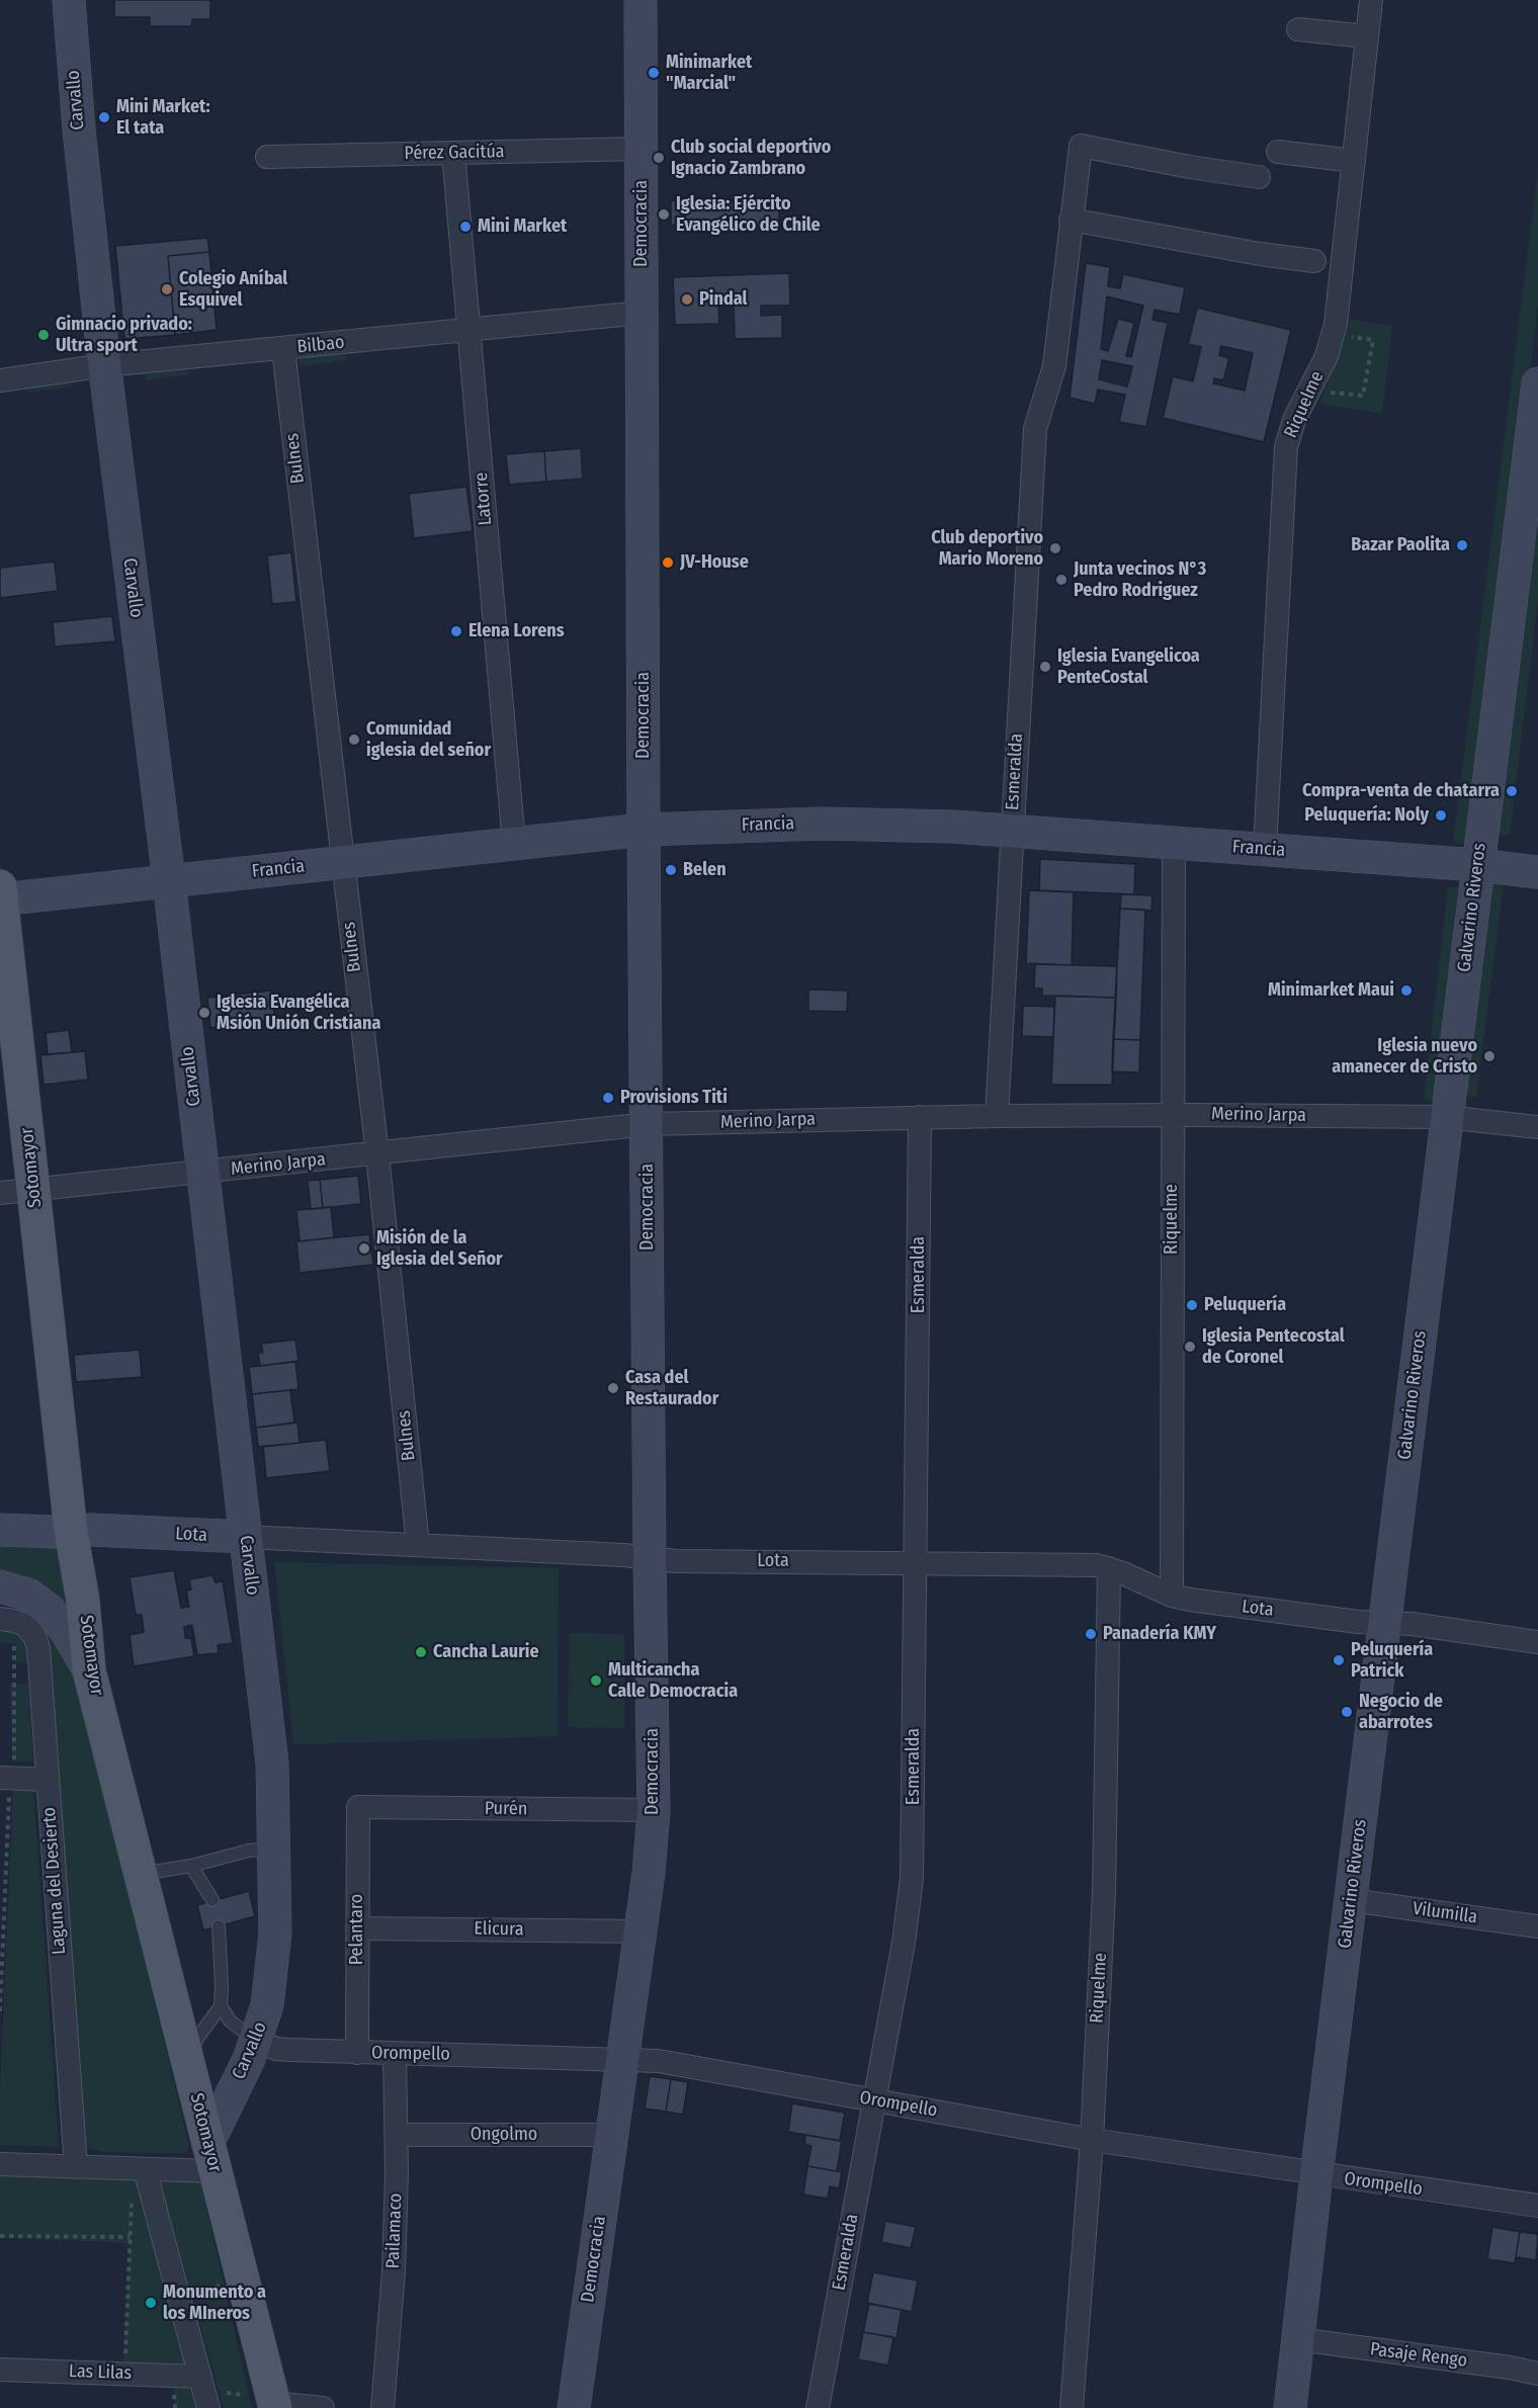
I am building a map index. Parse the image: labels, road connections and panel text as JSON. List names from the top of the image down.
{
  "streets": {
    "main road": ["Sotomayor"],
    "street": [
      "Carvallo",
      "Pérez Gacitúa",
      "Democracia",
      "Bilbao",
      "Riquelme",
      "Bulnes",
      "Latorre",
      "Esmeralda",
      "Francia",
      "Galvarino Riveros",
      "Merino Jarpa",
      "Lota",
      "Purén",
      "Laguna del Desierto",
      "Vilumilla",
      "Pelantaro",
      "Elicura",
      "Orompello",
      "Ongolmo",
      "Pailamaco",
      "Pasaje Rengo",
      "Las Lilas"
    ]
  },
  "crossings": [
    ["Carvallo", "Bilbao"],
    ["Carvallo", "Francia"],
    ["Carvallo", "Merino Jarpa"],
    ["Carvallo", "Sotomayor"],
    ["Carvallo", "Lota"],
    ["Carvallo", "Orompello"],
    ["Pérez Gacitúa", "Democracia"],
    ["Pérez Gacitúa", "Latorre"],
    ["Democracia", "Bilbao"],
    ["Democracia", "Francia"],
    ["Democracia", "Merino Jarpa"],
    ["Democracia", "Lota"],
    ["Democracia", "Purén"],
    ["Democracia", "Elicura"],
    ["Democracia", "Orompello"],
    ["Democracia", "Ongolmo"],
    ["Bilbao", "Bulnes"],
    ["Bilbao", "Latorre"],
    ["Riquelme", "Francia"],
    ["Riquelme", "Merino Jarpa"],
    ["Riquelme", "Lota"],
    ["Riquelme", "Orompello"],
    ["Bulnes", "Francia"],
    ["Bulnes", "Merino Jarpa"],
    ["Bulnes", "Lota"],
    ["Latorre", "Francia"],
    ["Esmeralda", "Francia"],
    ["Esmeralda", "Merino Jarpa"],
    ["Esmeralda", "Lota"],
    ["Esmeralda", "Orompello"],
    ["Francia", "Galvarino Riveros"],
    ["Francia", "Sotomayor"],
    ["Galvarino Riveros", "Merino Jarpa"],
    ["Galvarino Riveros", "Lota"],
    ["Galvarino Riveros", "Vilumilla"],
    ["Galvarino Riveros", "Orompello"],
    ["Galvarino Riveros", "Pasaje Rengo"],
    ["Merino Jarpa", "Sotomayor"],
    ["Sotomayor", "Lota"],
    ["Purén", "Pelantaro"],
    ["Pelantaro", "Elicura"],
    ["Pelantaro", "Orompello"],
    ["Orompello", "Pailamaco"],
    ["Ongolmo", "Pailamaco"]
  ],
  "places": [
    "Minimarket \"Marcial\"",
    "Mini Market: El tata",
    "Club social deportivo Ignacio Zambrano",
    "Iglesia: Ejército Evangélico de Chile",
    "Mini Market",
    "Colegio Aníbal Esquivel",
    "Pindal",
    "Gimnacio privado: Ultra sport",
    "Bazar Paolita",
    "Club deportivo Mario Moreno",
    "JV-House",
    "Junta vecinos N°3 Pedro Rodriguez",
    "Elena Lorens",
    "Iglesia Evangelicoa PenteCostal",
    "Comunidad iglesia del señor",
    "Compra-venta de chatarra",
    "Peluquería: Noly",
    "Belen",
    "Minimarket Maui",
    "Iglesia Evangélica Msión Unión Cristiana",
    "Iglesia nuevo amanecer de Cristo",
    "Provisions Titi",
    "Misión de la Iglesia del Señor",
    "Peluquería",
    "Iglesia Pentecostal de Coronel",
    "Casa del Restaurador",
    "Panadería KMY",
    "Cancha Laurie",
    "Peluquería Patrick",
    "Multicancha Calle Democracia",
    "Negocio de abarrotes",
    "Monumento a los MIneros"
  ]
}
